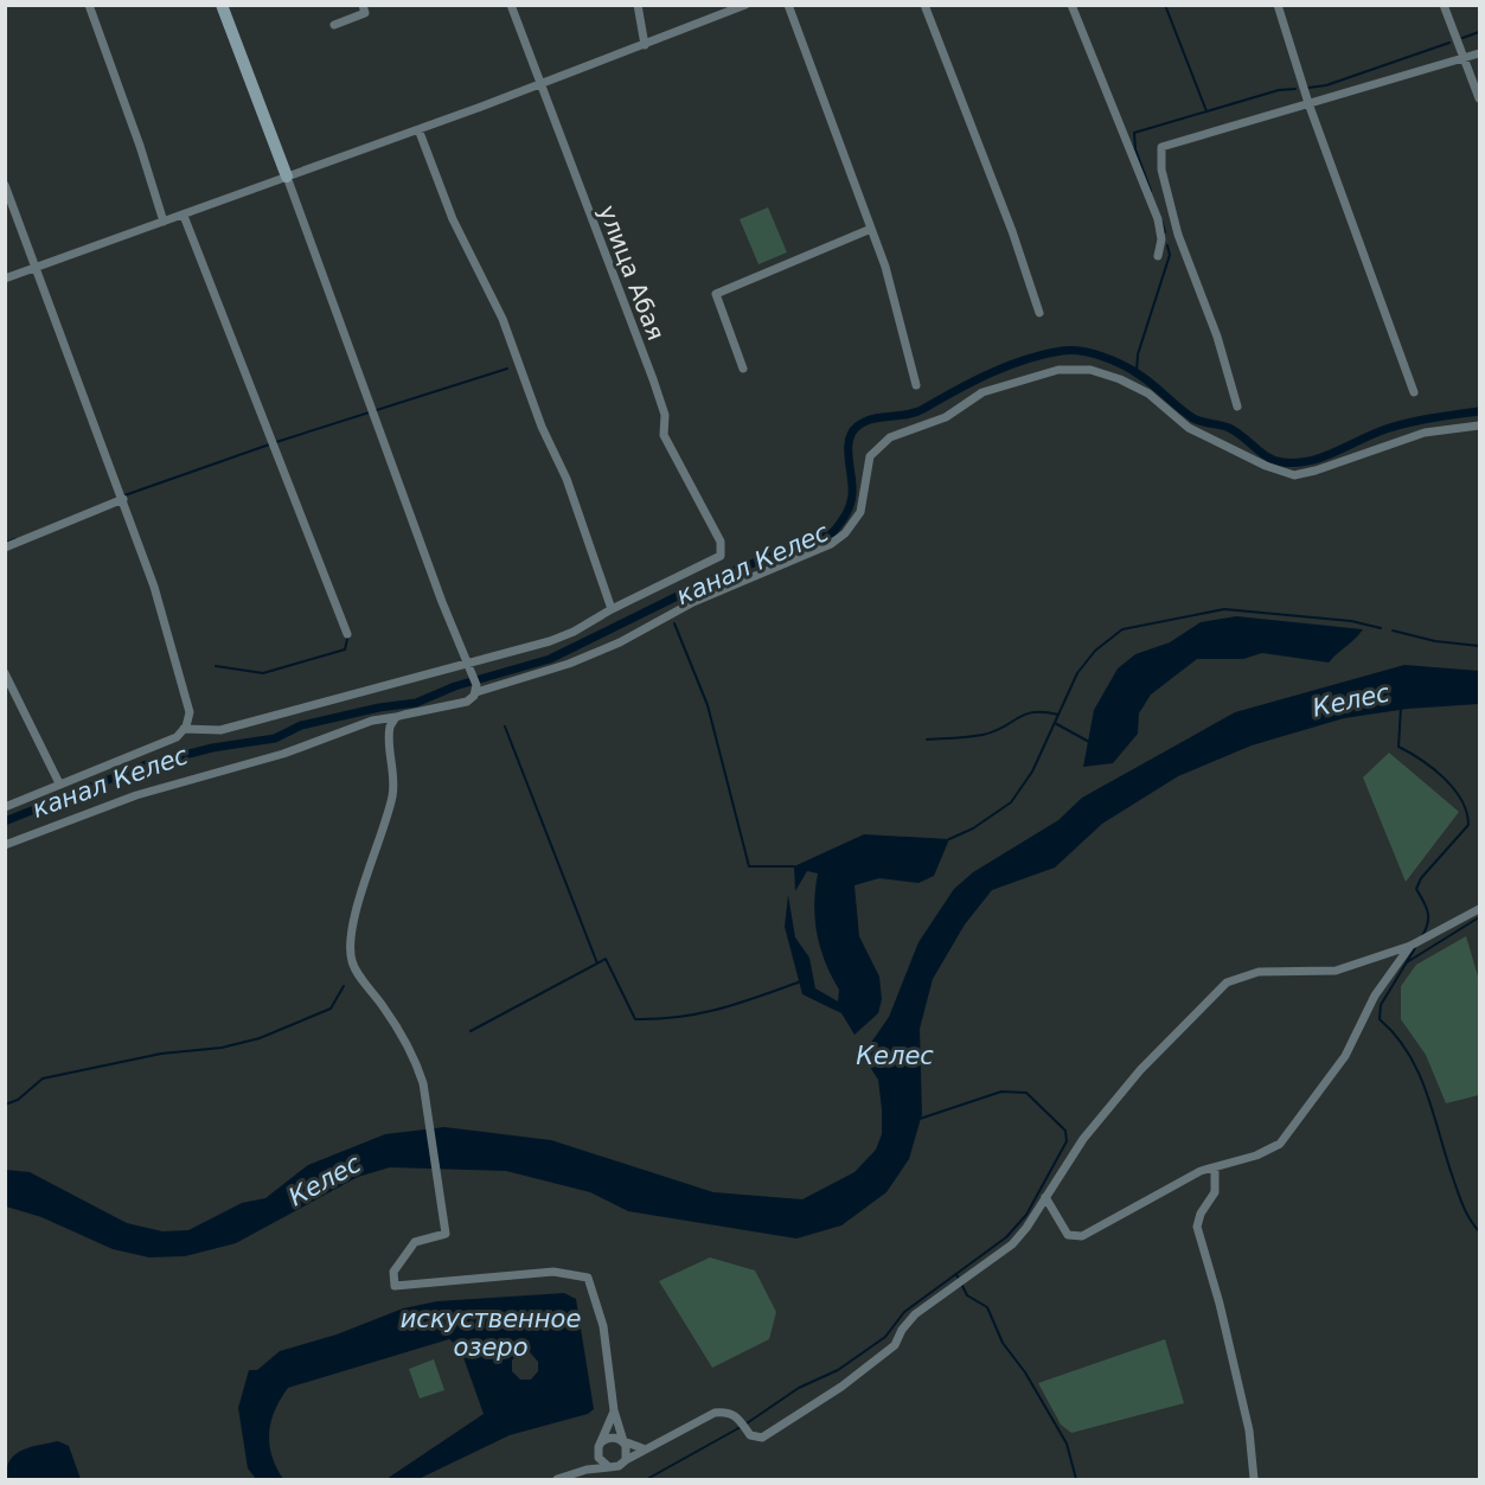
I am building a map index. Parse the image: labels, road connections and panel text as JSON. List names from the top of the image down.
{
  "streets": {
    "street": ["улица Абая"]
  },
  "water": ["канал Келес", "Келес", "искуственное озеро"]
}
